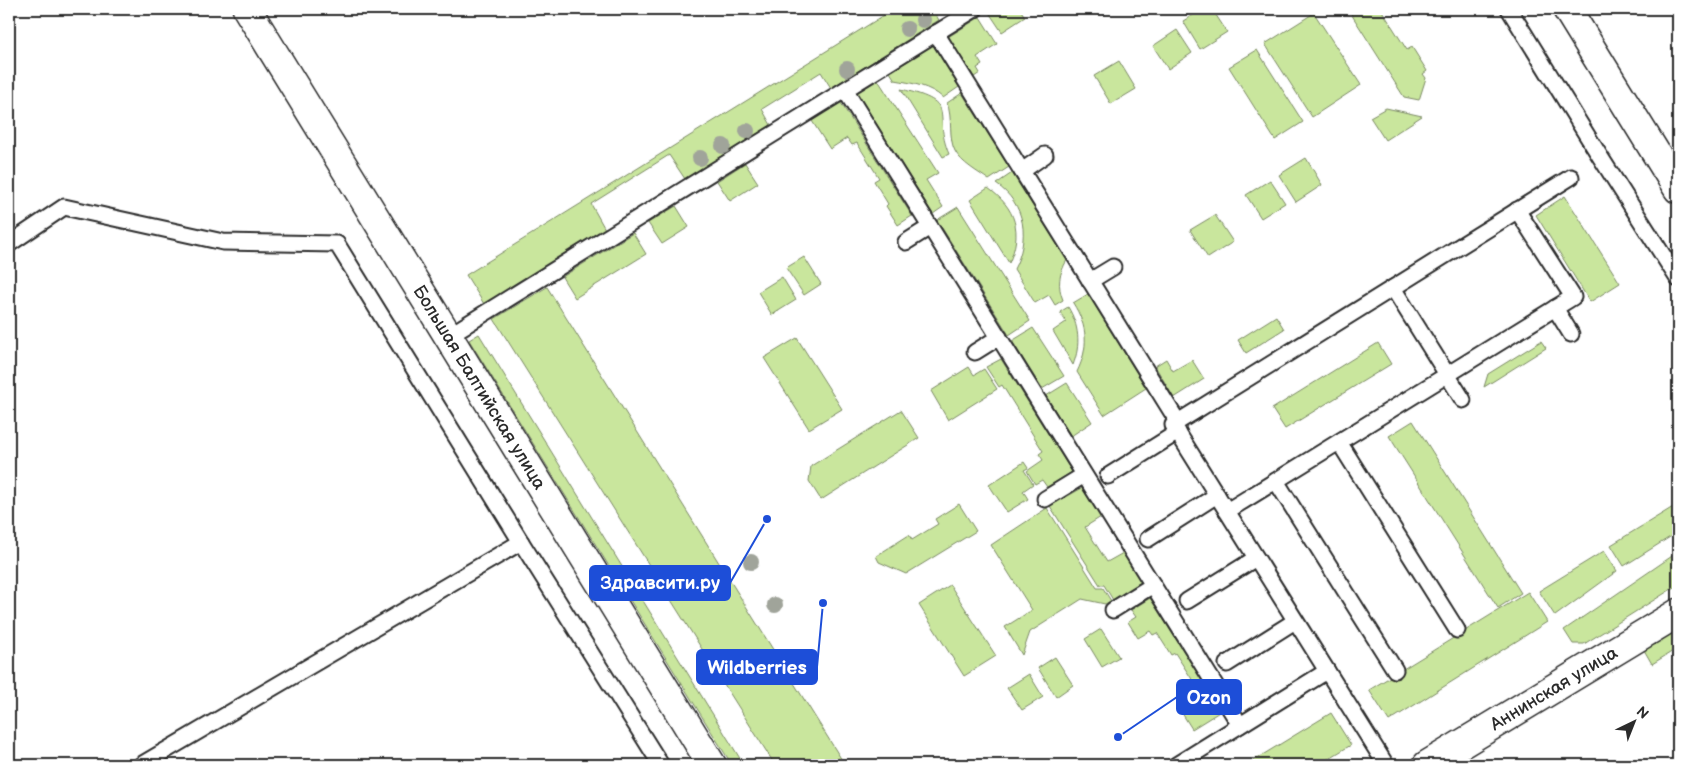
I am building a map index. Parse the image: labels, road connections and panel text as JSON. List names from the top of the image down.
{
  "streets": {
    "street": ["Большая Балтийская улица", "Аннинская улица"]
  },
  "places": ["Здравсити.ру", "Wildberries", "Ozon"],
  "north": "top right"
}
